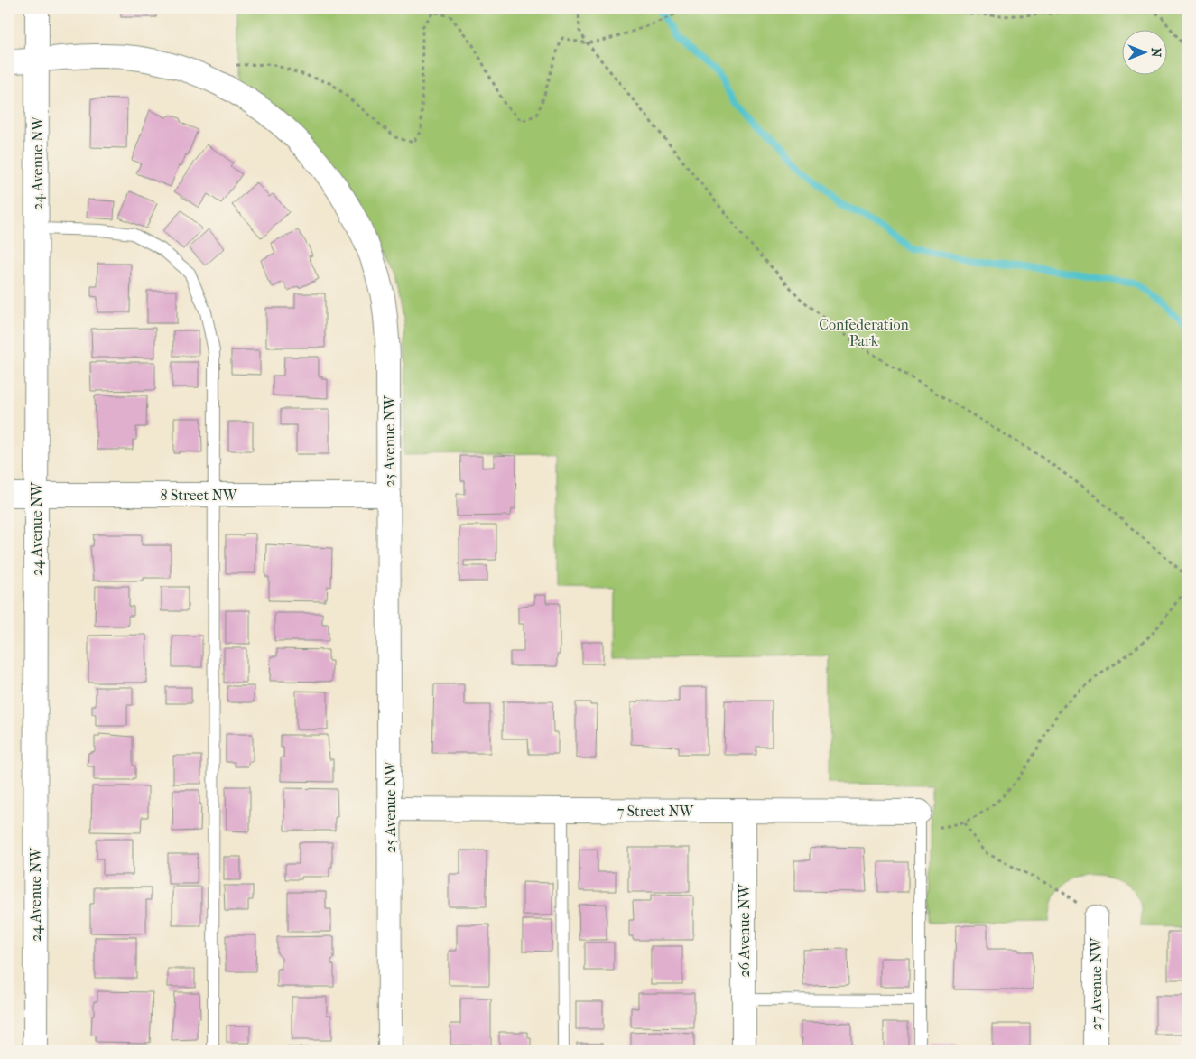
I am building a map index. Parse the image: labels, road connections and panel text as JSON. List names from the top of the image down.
{
  "streets": {
    "street": [
      "24 Avenue NW",
      "25 Avenue NW",
      "8 Street NW",
      "7 Street NW",
      "26 Avenue NW",
      "27 Avenue NW"
    ]
  },
  "crossings": [
    ["24 Avenue NW", "25 Avenue NW"],
    ["24 Avenue NW", "8 Street NW"],
    ["25 Avenue NW", "8 Street NW"],
    ["25 Avenue NW", "7 Street NW"],
    ["7 Street NW", "26 Avenue NW"]
  ],
  "parks": ["Confederation Park"],
  "north": "right"
}
